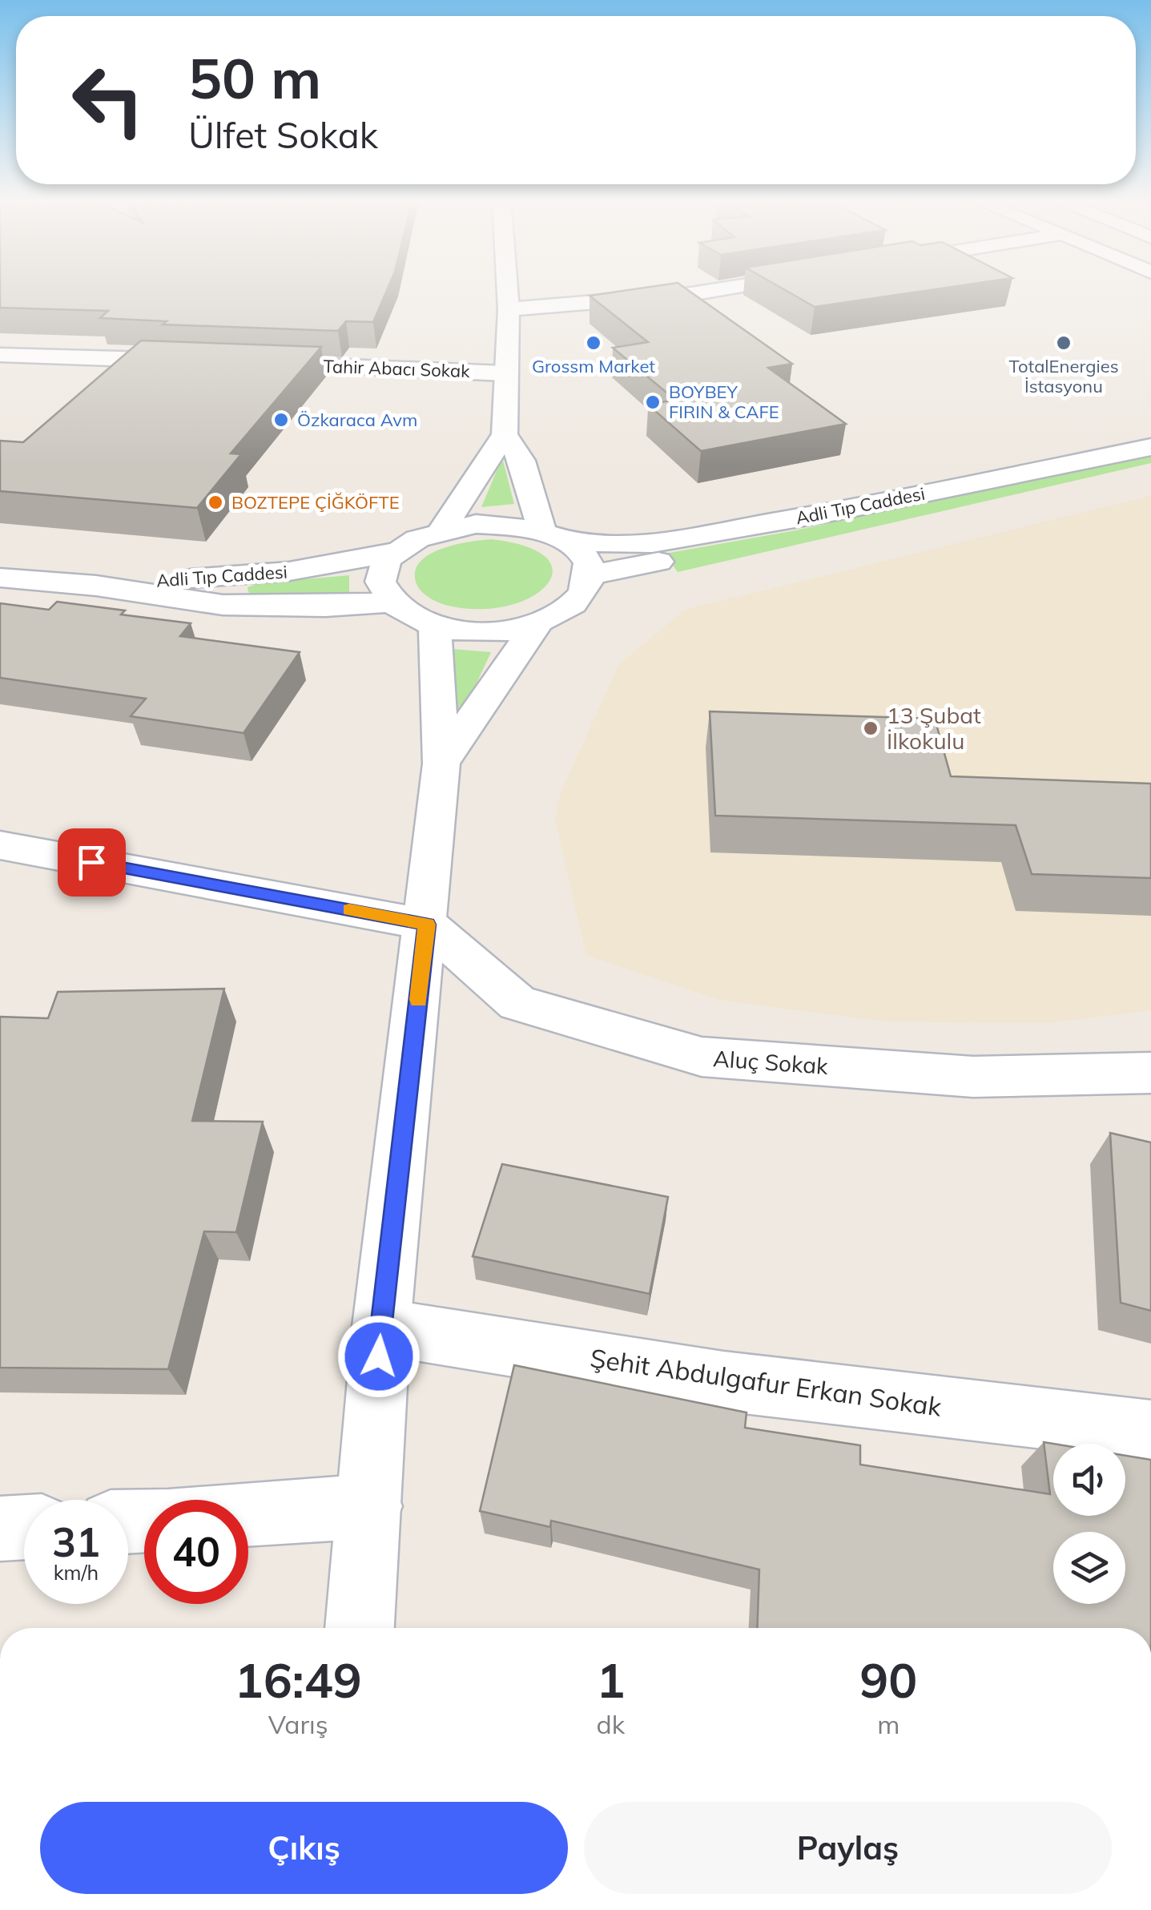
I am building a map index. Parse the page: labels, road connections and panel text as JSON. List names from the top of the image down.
{
  "streets": {
    "street": [
      "Tahir Abacı Sokak",
      "Adli Tıp Caddesi",
      "Aluç Sokak",
      "Şehit Abdulgafur Erkan Sokak"
    ]
  },
  "places": [
    "Grossm Market",
    "TotalEnergies İstasyonu",
    "BOYBEY FIRIN & CAFE",
    "Özkaraca Avm",
    "BOZTEPE ÇİĞKÖFTE",
    "13 Şubat İlkokulu"
  ],
  "page": {
    "turn": ["50 m", "Ülfet Sokak"],
    "speed": "31 km/h",
    "limit": "40",
    "eta": [
      "16:49",
      "Varış",
      "1",
      "dk",
      "90",
      "m"
    ],
    "buttons": ["Çıkış", "Paylaş"]
  }
}
